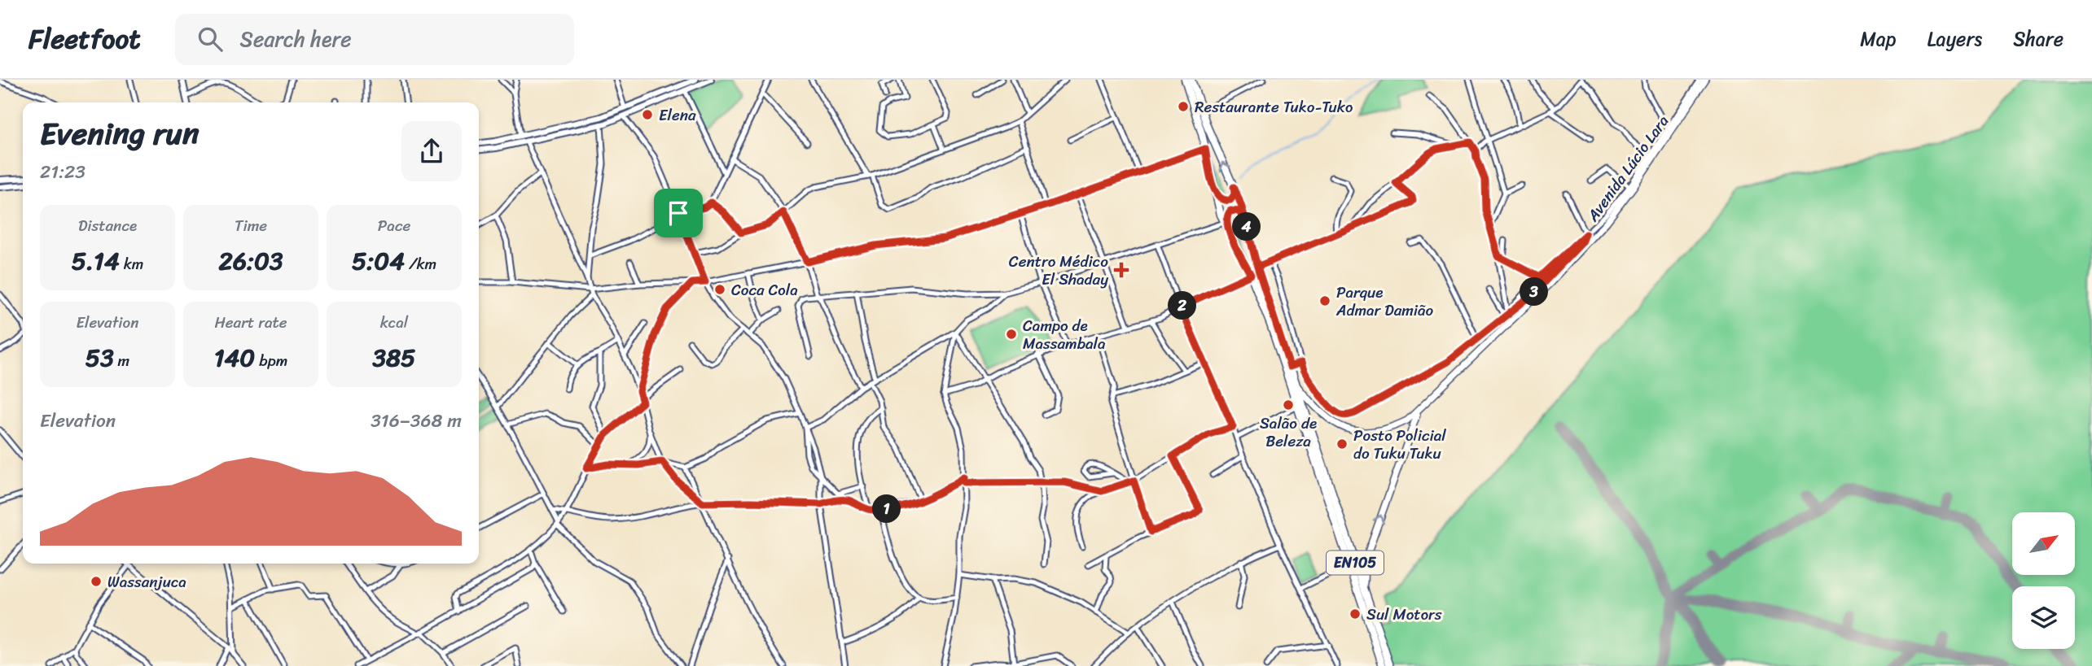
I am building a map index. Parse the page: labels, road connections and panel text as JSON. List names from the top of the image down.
{
  "streets": {
    "main road": ["Avenida Lúcio Lara", "EN105"]
  },
  "crossings": [
    ["Avenida Lúcio Lara", "EN105"]
  ],
  "places": {
    "other": [
      "Restaurante Tuko-Tuko",
      "Elena",
      "Coca Cola",
      "Parque Admar Damião",
      "Campo de Massambala",
      "Salão de Beleza",
      "Posto Policial do Tuku Tuku",
      "Wassanjuca",
      "Sul Motors"
    ],
    "health": ["Centro Médico El Shaday"]
  },
  "north": "top right",
  "page": {
    "header": "Fleetfoot",
    "search": "Search here",
    "nav": ["Map", "Layers", "Share"],
    "heading": ["Evening run", "21:23"],
    "stats": [
      ["Distance", "5.14 km"],
      ["Time", "26:03"],
      ["Pace", "5:04 /km"],
      ["Elevation", "53 m"],
      ["Heart rate", "140 bpm"],
      ["kcal", "385"]
    ],
    "pins": [
      "4",
      "3",
      "2",
      "1"
    ],
    "chart": ["Elevation", "316–368 m"]
  }
}
